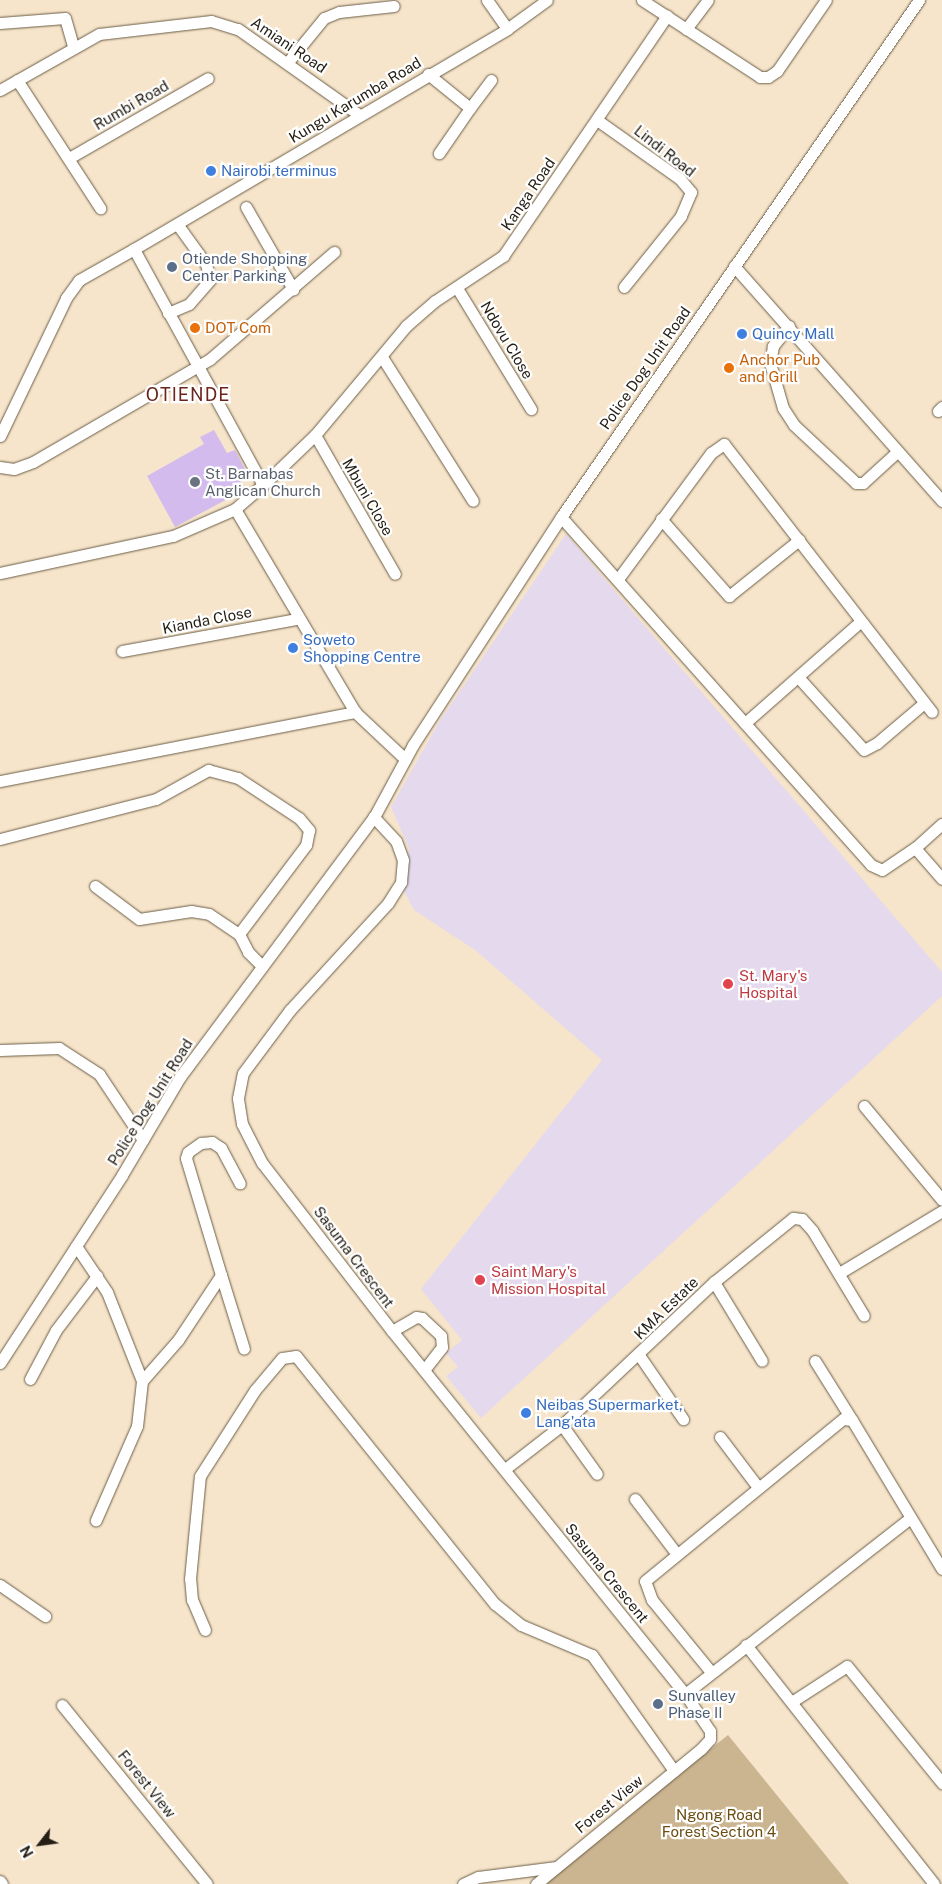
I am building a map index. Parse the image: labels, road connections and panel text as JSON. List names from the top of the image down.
{
  "streets": {
    "street": [
      "Amiani Road",
      "Kungu Karumba Road",
      "Rumbi Road",
      "Lindi Road",
      "Kanga Road",
      "Ndovu Close",
      "Police Dog Unit Road",
      "Mbuni Close",
      "Kianda Close",
      "Sasuma Crescent",
      "KMA Estate",
      "Forest View"
    ]
  },
  "crossings": [
    ["Amiani Road", "Kungu Karumba Road"],
    ["Lindi Road", "Kanga Road"],
    ["Kanga Road", "Ndovu Close"],
    ["Kanga Road", "Mbuni Close"],
    ["Police Dog Unit Road", "Sasuma Crescent"],
    ["Sasuma Crescent", "KMA Estate"],
    ["Sasuma Crescent", "Forest View"]
  ],
  "districts": ["OTIENDE"],
  "parks": ["Ngong Road Forest Section 4"],
  "places": [
    "Nairobi terminus",
    "Otiende Shopping Center Parking",
    "DOT Com",
    "Quincy Mall",
    "Anchor Pub and Grill",
    "St. Barnabas Anglican Church",
    "Soweto Shopping Centre",
    "St. Mary's Hospital",
    "Saint Mary's Mission Hospital",
    "Neibas Supermarket, Lang'ata",
    "Sunvalley Phase II"
  ],
  "north": "bottom left"
}
